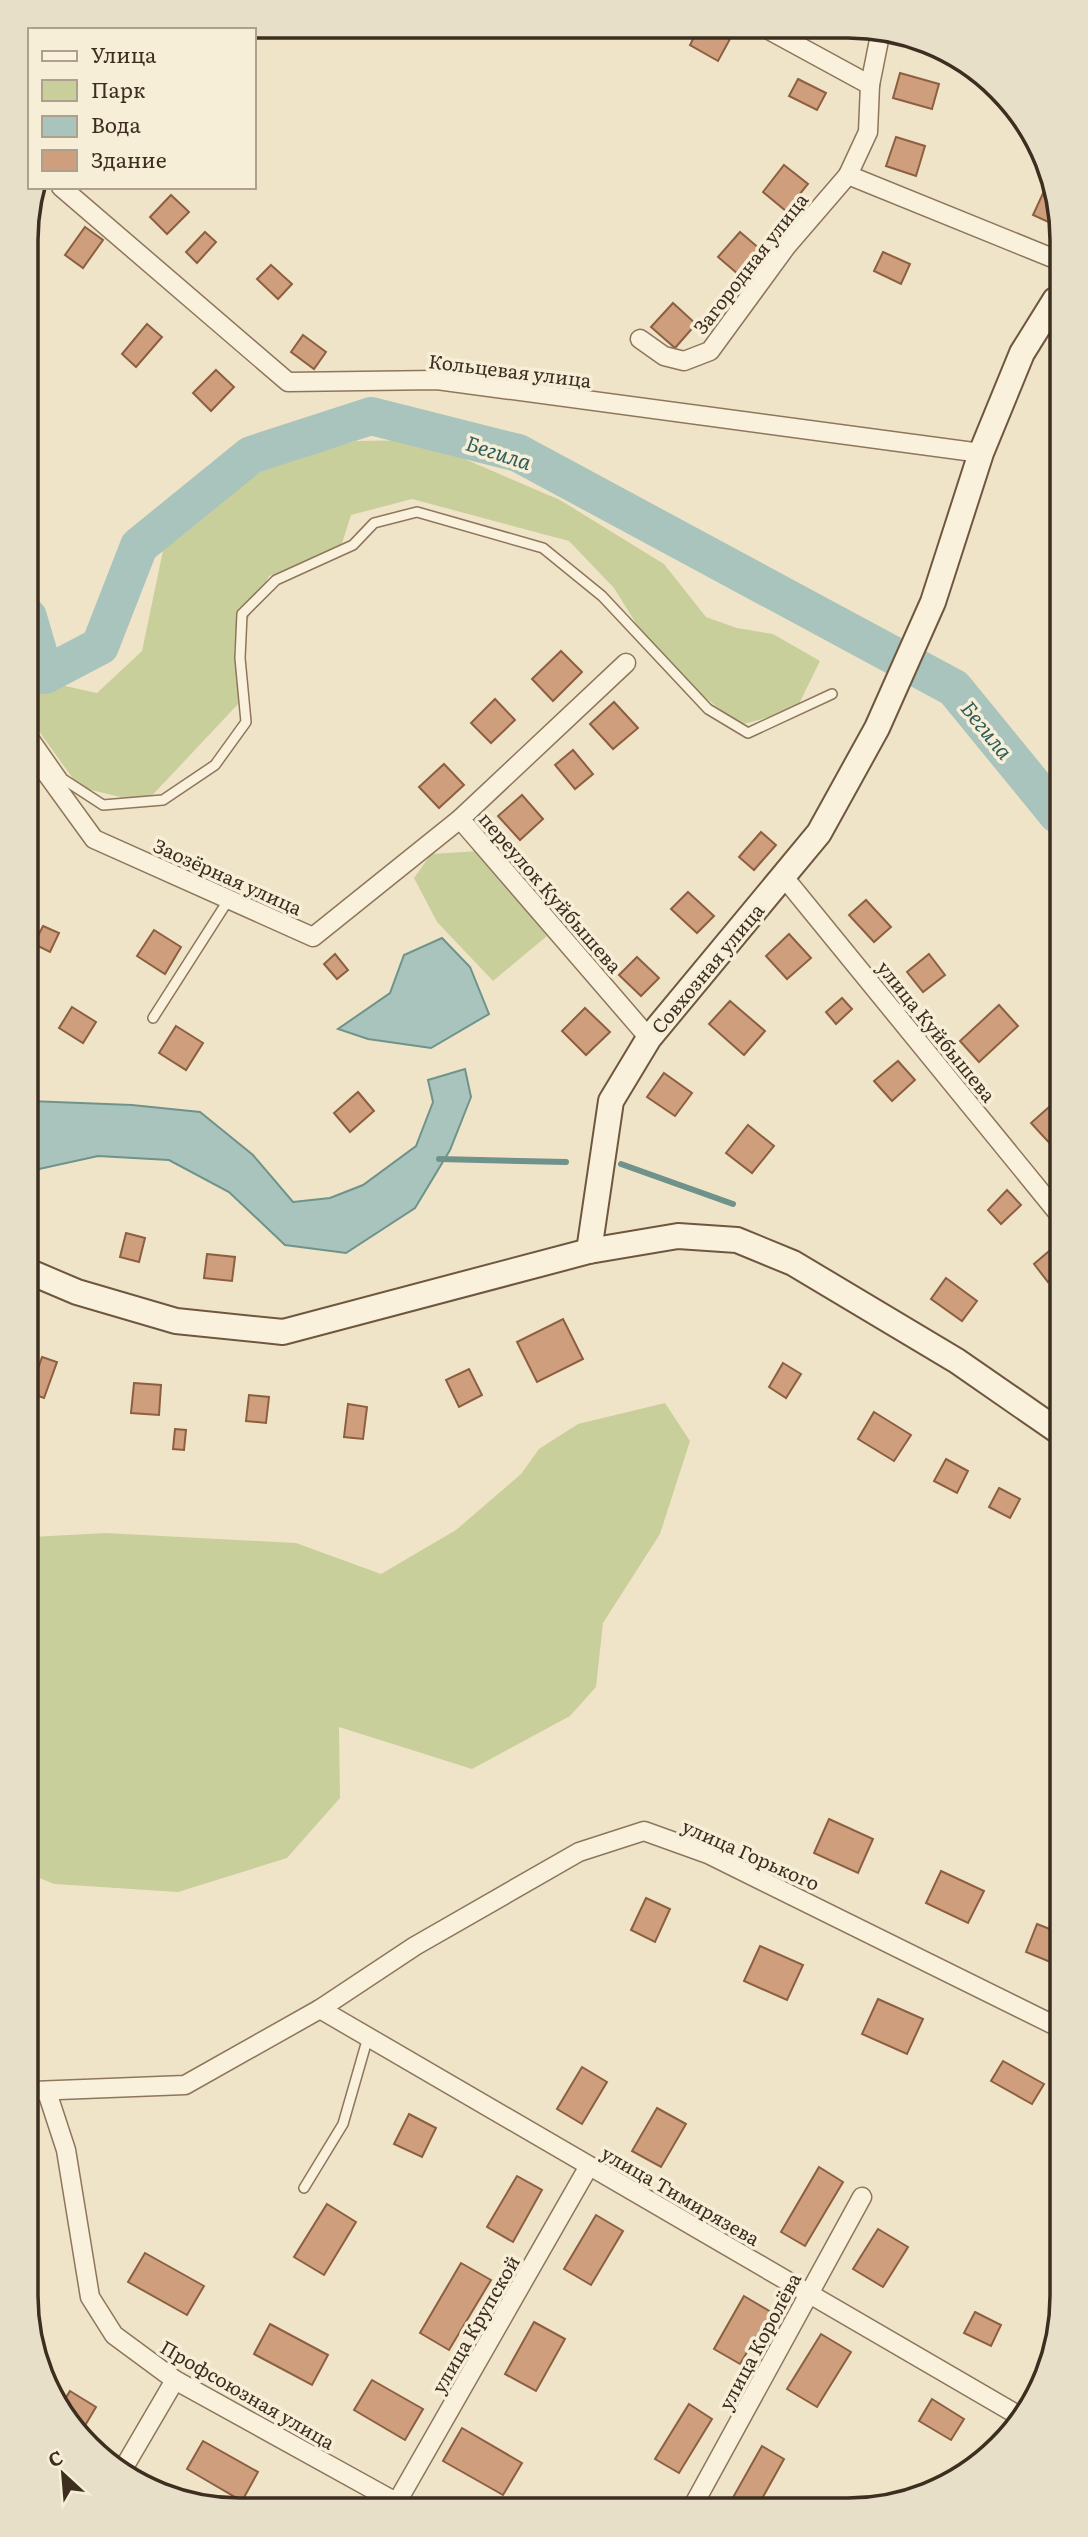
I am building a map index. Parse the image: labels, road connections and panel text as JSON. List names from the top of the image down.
{
  "streets": {
    "street": [
      "Загородная улица",
      "Кольцевая улица",
      "Заозёрная улица",
      "переулок Куйбышева",
      "Совхозная улица",
      "улица Куйбышева",
      "улица Горького",
      "улица Тимирязева",
      "улица Крупской",
      "улица Королёва",
      "Профсоюзная улица"
    ]
  },
  "crossings": [
    ["Кольцевая улица", "Совхозная улица"],
    ["Заозёрная улица", "переулок Куйбышева"],
    ["переулок Куйбышева", "Совхозная улица"],
    ["Совхозная улица", "улица Куйбышева"],
    ["улица Горького", "улица Тимирязева"],
    ["улица Горького", "Профсоюзная улица"],
    ["улица Тимирязева", "улица Крупской"],
    ["улица Тимирязева", "улица Королёва"]
  ],
  "water": ["Бегила"],
  "legend": [
    "Улица",
    "Парк",
    "Вода",
    "Здание"
  ],
  "north": "top left"
}
